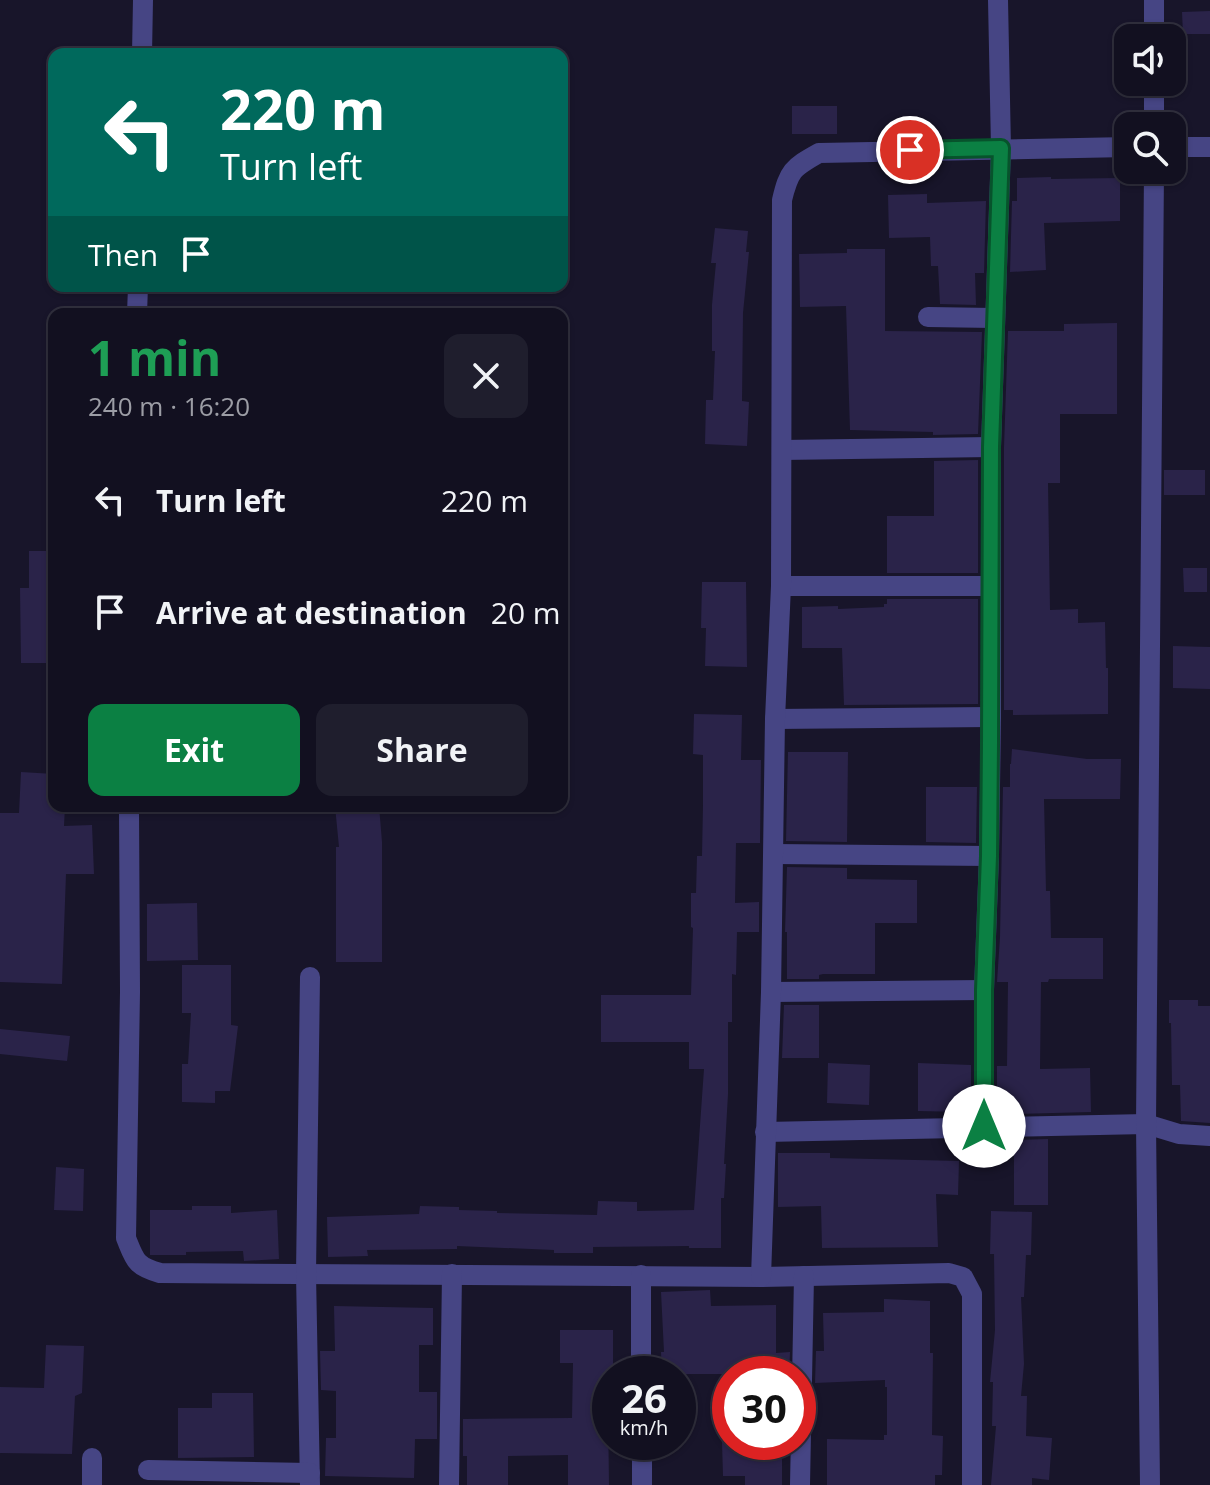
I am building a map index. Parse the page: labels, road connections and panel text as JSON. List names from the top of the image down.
{
  "page": {
    "turn": ["220 m", "Turn left"],
    "then": "Then",
    "heading": ["1 min", "240 m · 16:20"],
    "list": [
      {
        "name": "Turn left",
        "value": "220 m"
      },
      {
        "name": "Arrive at destination",
        "value": "20 m"
      }
    ],
    "buttons": ["Exit", "Share"],
    "speed": "26 km/h",
    "limit": "30"
  }
}
